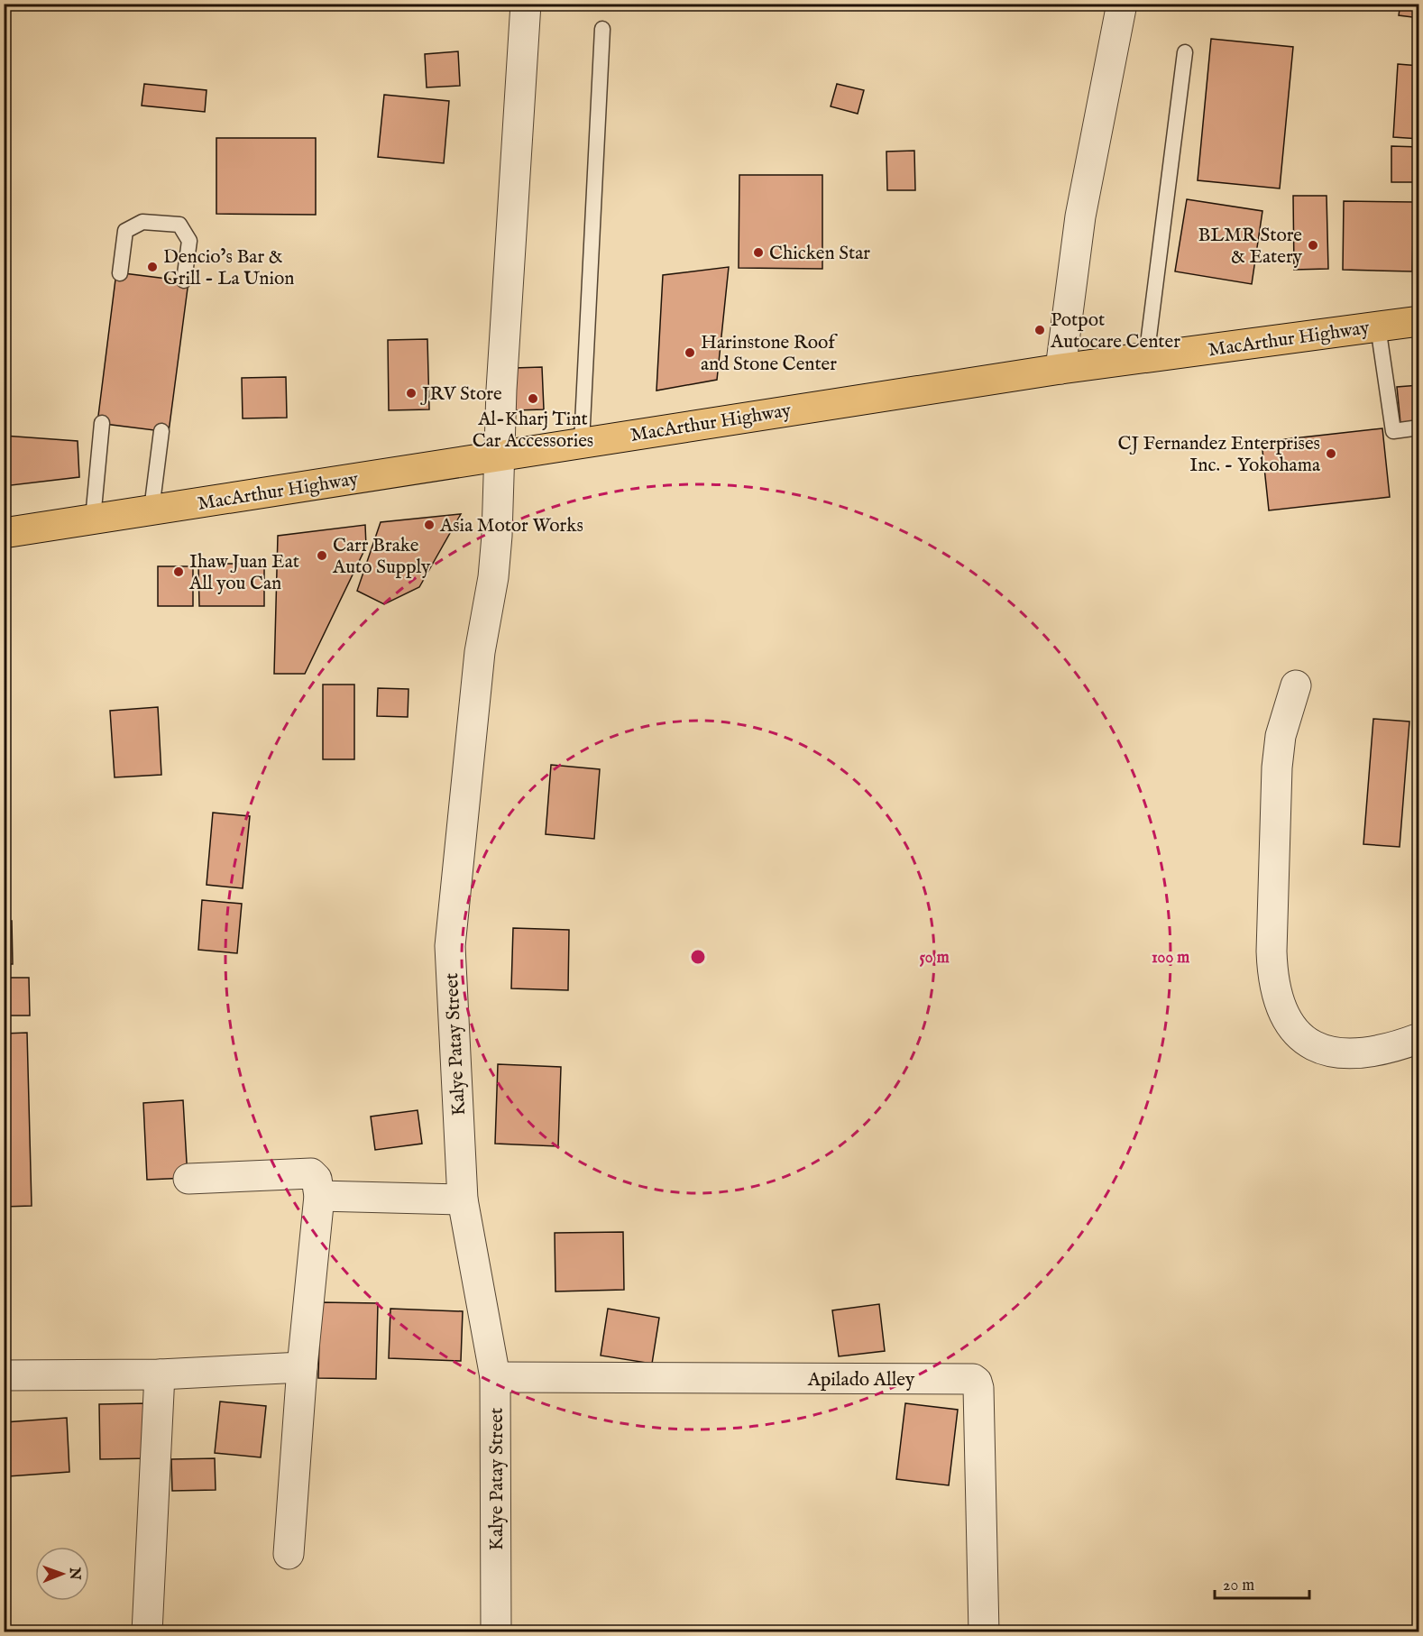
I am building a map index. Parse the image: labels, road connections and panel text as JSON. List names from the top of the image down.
{
  "streets": {
    "highway": ["MacArthur Highway"],
    "street": ["Kalye Patay Street", "Apilado Alley"]
  },
  "crossings": [
    ["MacArthur Highway", "Kalye Patay Street"],
    ["Kalye Patay Street", "Apilado Alley"]
  ],
  "places": [
    "BLMR Store & Eatery",
    "Chicken Star",
    "Dencio’s Bar & Grill - La Union",
    "Potpot Autocare Center",
    "Harinstone Roof and Stone Center",
    "JRV Store",
    "Al-Kharj Tint Car Accessories",
    "CJ Fernandez Enterprises Inc. - Yokohama",
    "Asia Motor Works",
    "Carr Brake Auto Supply",
    "Ihaw Juan Eat All you Can"
  ],
  "scale_bar": "20 m",
  "north": "right",
  "rings": ["50 m", "100 m"]
}
